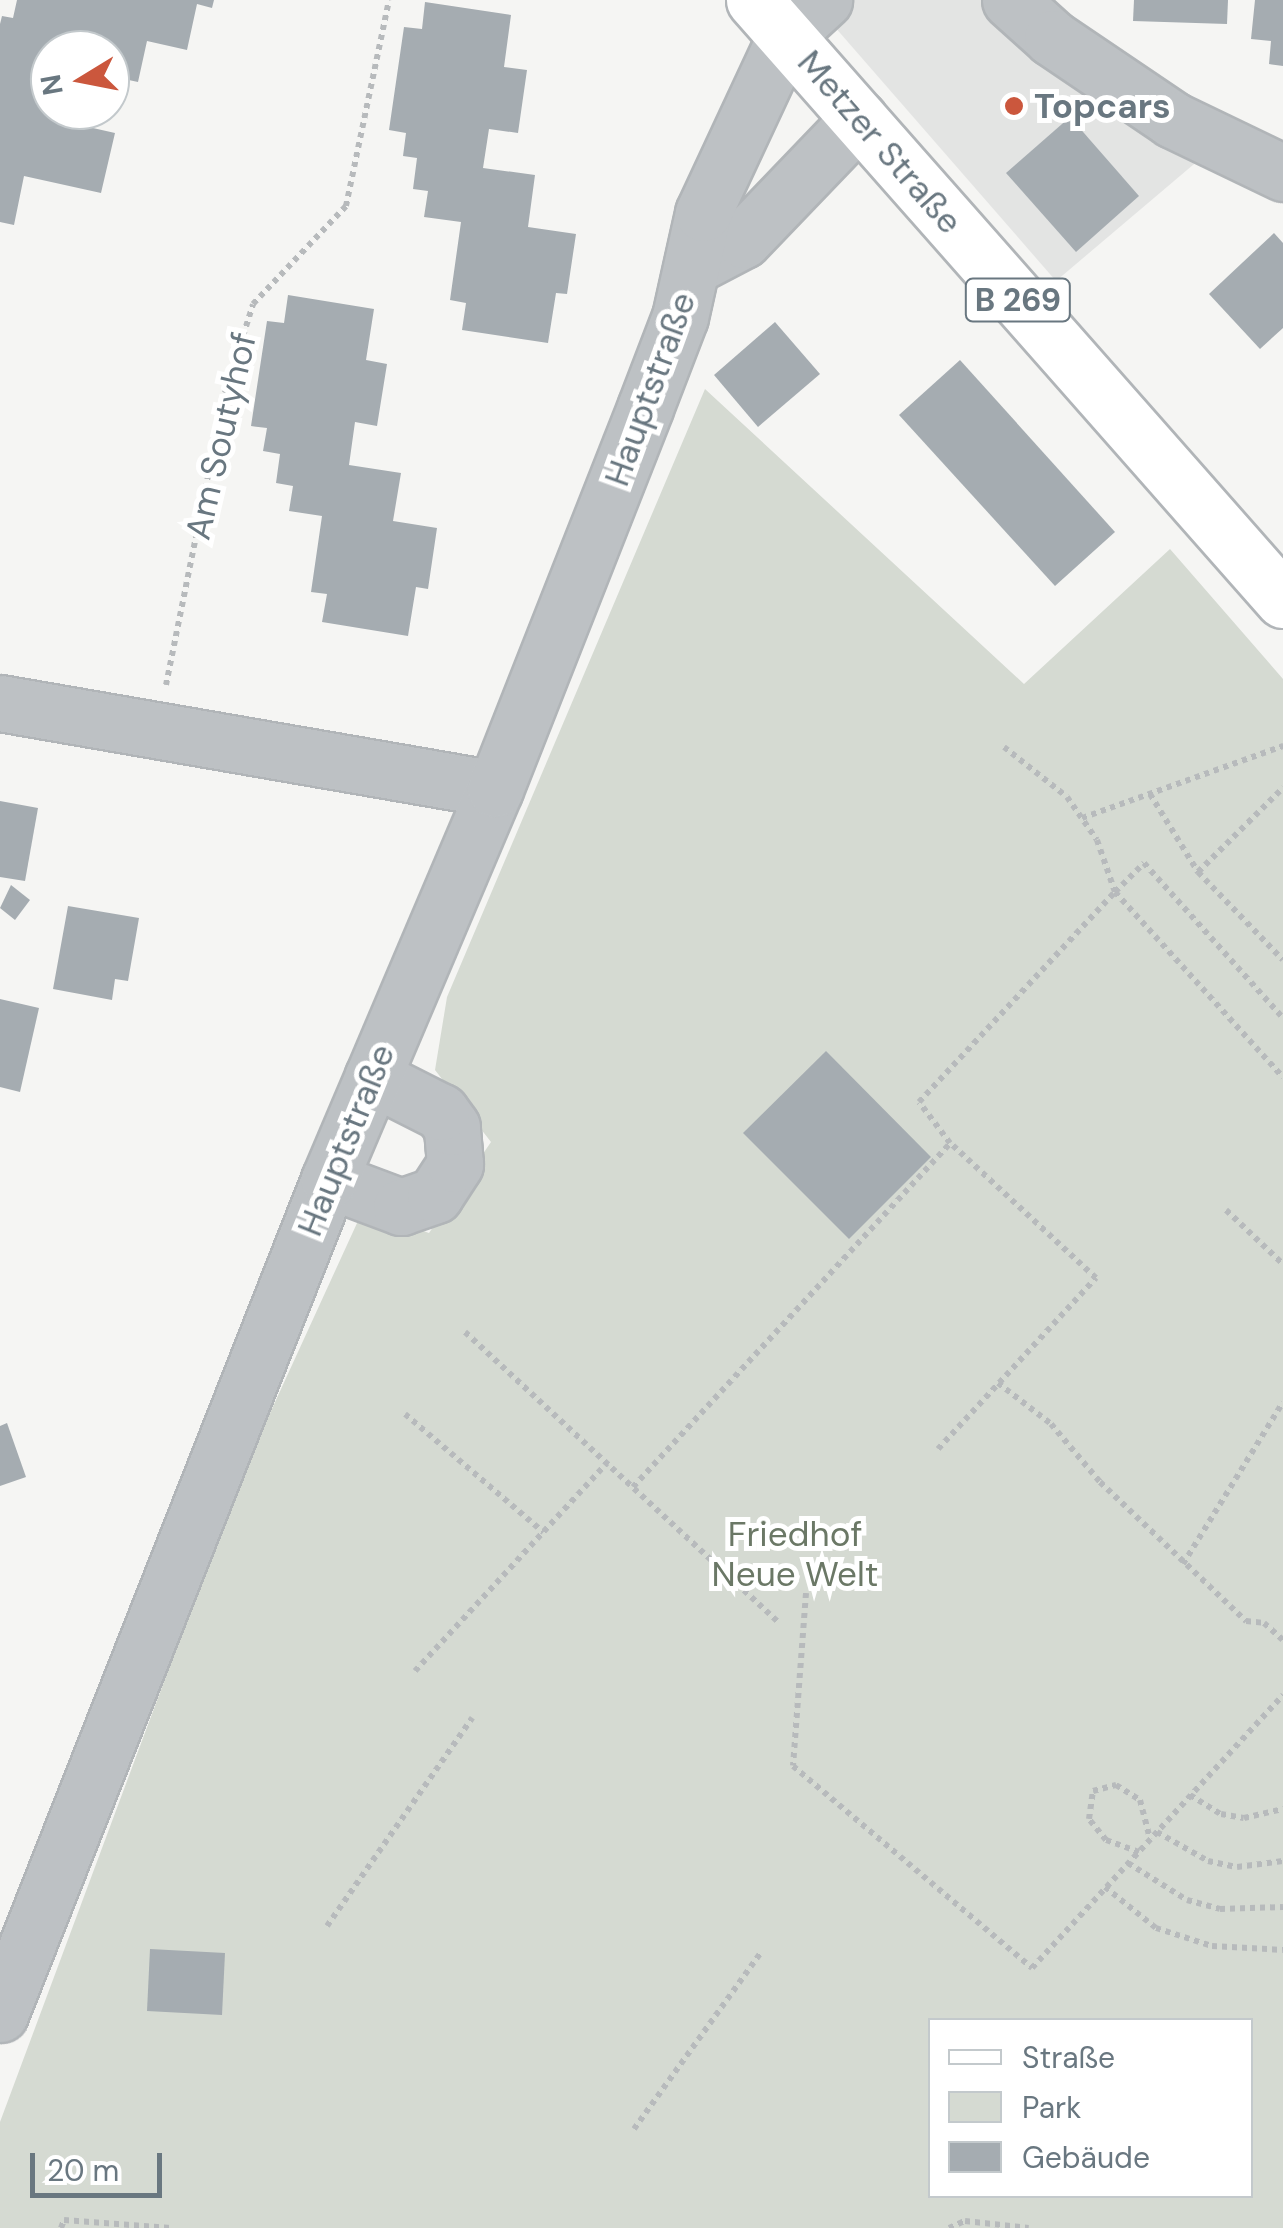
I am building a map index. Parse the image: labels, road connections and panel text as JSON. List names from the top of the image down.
{
  "streets": {
    "main road": ["Metzer Straße", "B 269"],
    "street": ["Hauptstraße"],
    "path": ["Am Soutyhof"]
  },
  "crossings": [
    ["Metzer Straße", "Hauptstraße"]
  ],
  "parks": ["Friedhof Neue Welt"],
  "places": ["Topcars"],
  "legend": ["Straße", "Park", "Gebäude"],
  "scale_bar": "20 m",
  "north": "left"
}
